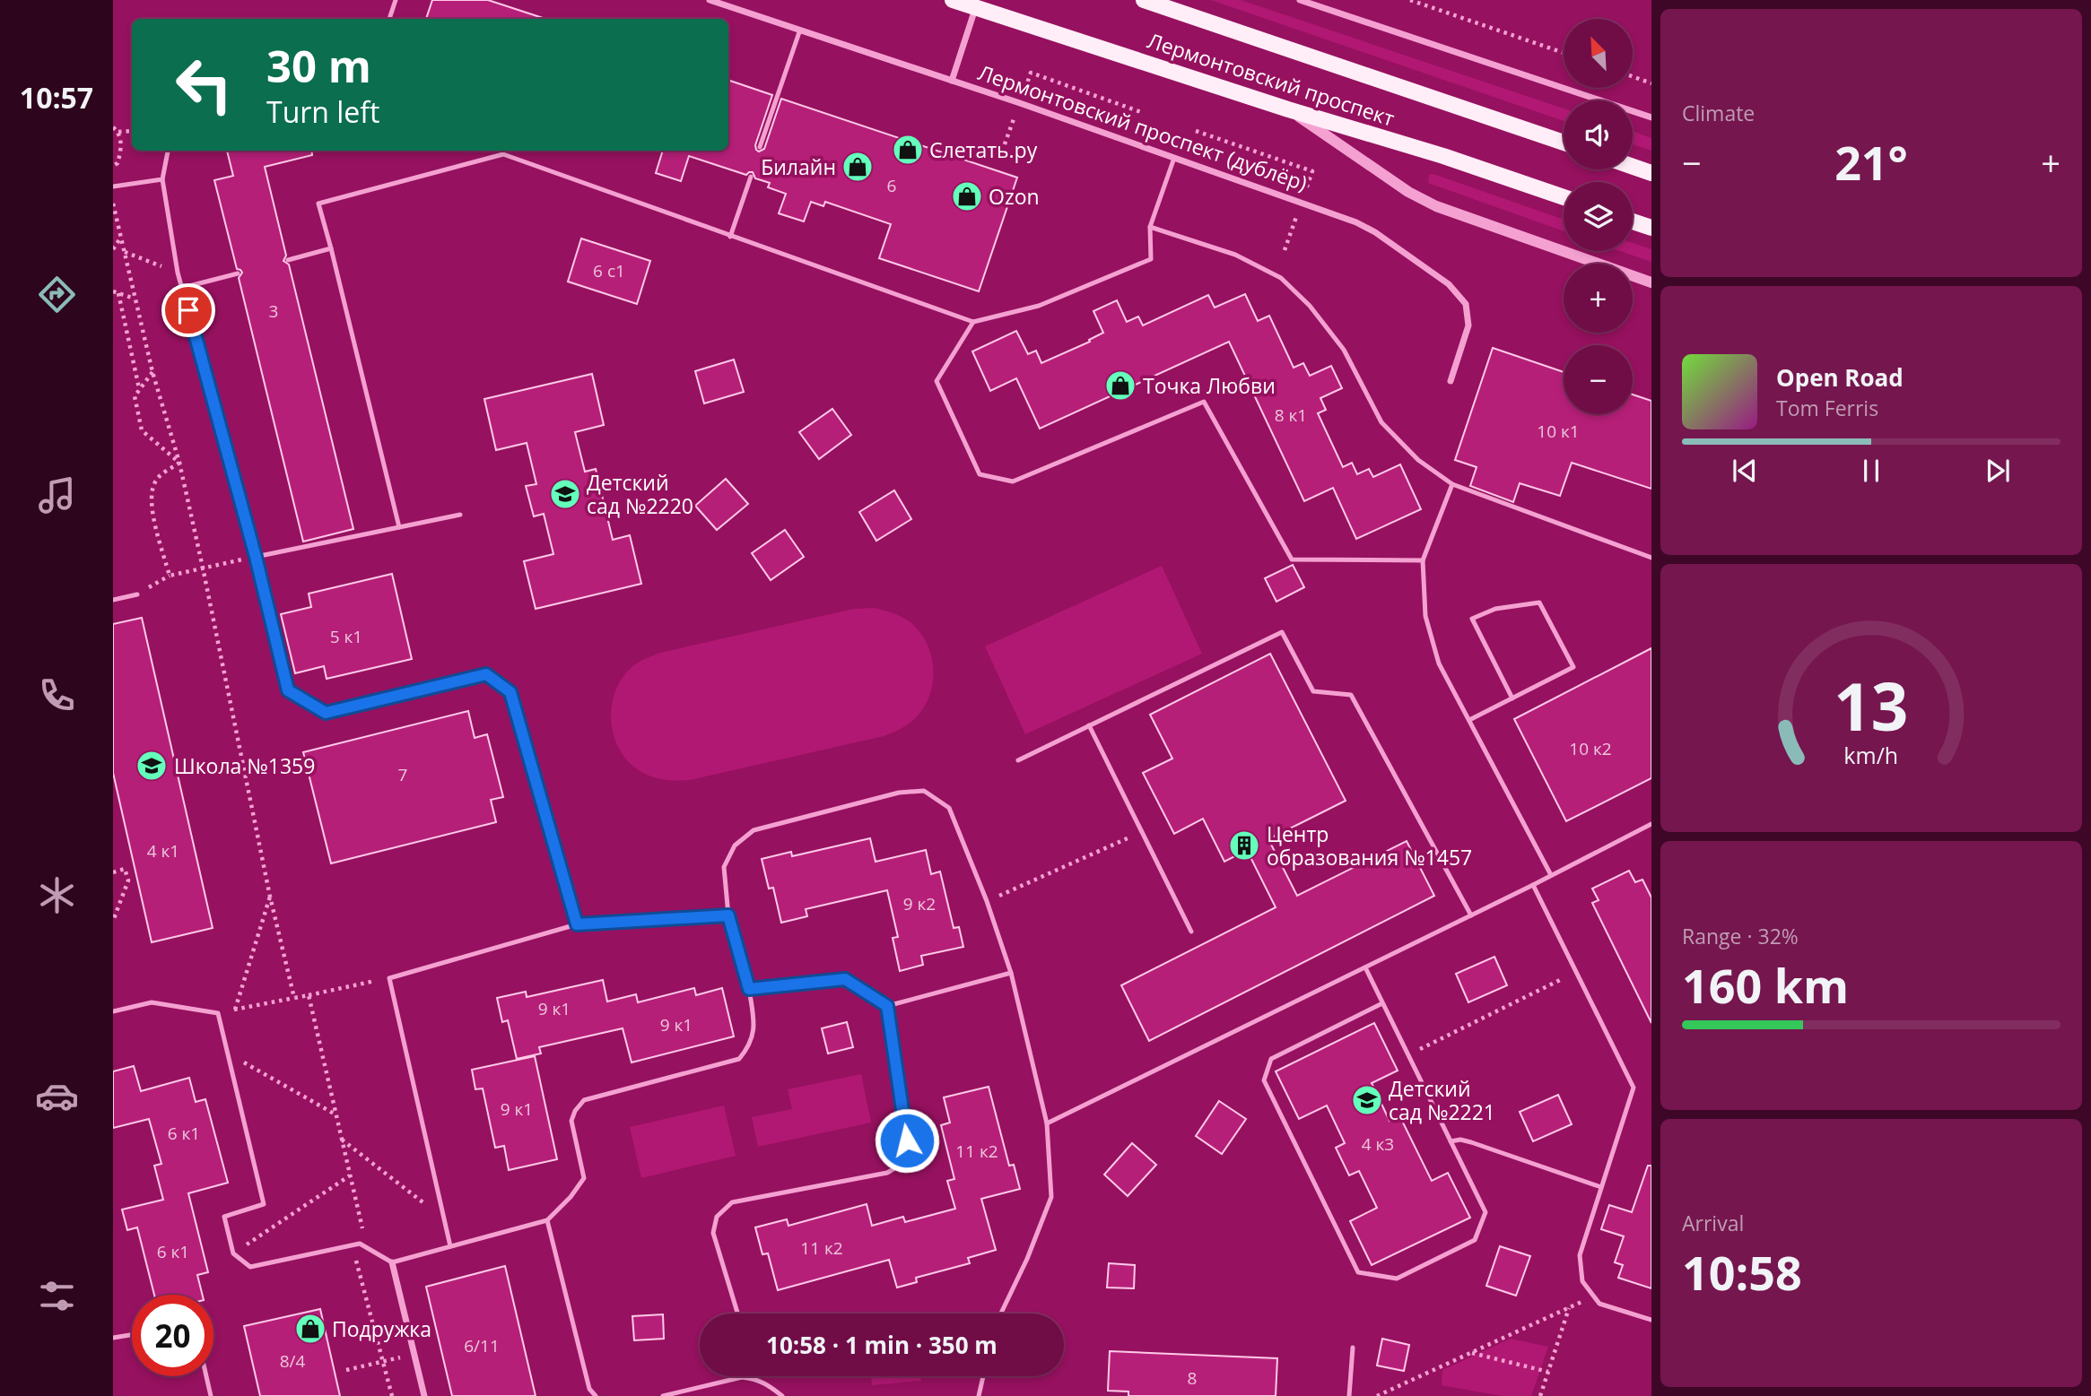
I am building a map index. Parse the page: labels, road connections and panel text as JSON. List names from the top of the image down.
{
  "streets": {
    "main road": ["Лермонтовский проспект"],
    "street": ["Лермонтовский проспект (дублёр)"]
  },
  "places": {
    "shop": [
      "Слетать.ру",
      "Билайн",
      "Ozon",
      "Точка Любви",
      "Подружка"
    ],
    "school or university": ["Детский сад №2220", "Школа №1359", "Детский сад №2221"],
    "building": ["Центр образования №1457"]
  },
  "house_numbers": [
    "6",
    "6 с1",
    "3",
    "8 к1",
    "10 к1",
    "5 к1",
    "10 к2",
    "7",
    "4 к1",
    "9 к2",
    "9 к1",
    "9 к1",
    "9 к1",
    "6 к1",
    "4 к3",
    "11 к2",
    "11 к2",
    "6 к1",
    "6/11",
    "8/4",
    "8"
  ],
  "north": "top left",
  "page": {
    "tabs": "10:57",
    "tile": [
      "Climate",
      ["Range · 32%", "160 km"],
      ["Arrival", "10:58"]
    ],
    "map_buttons": ["+", "−"],
    "turn": ["30 m", "Turn left"],
    "heat": ["−", "21°", "+"],
    "song": ["Open Road", "Tom Ferris"],
    "limit": "20",
    "trip": "10:58 · 1 min · 350 m",
    "gauge": ["13", "km/h"]
  }
}
